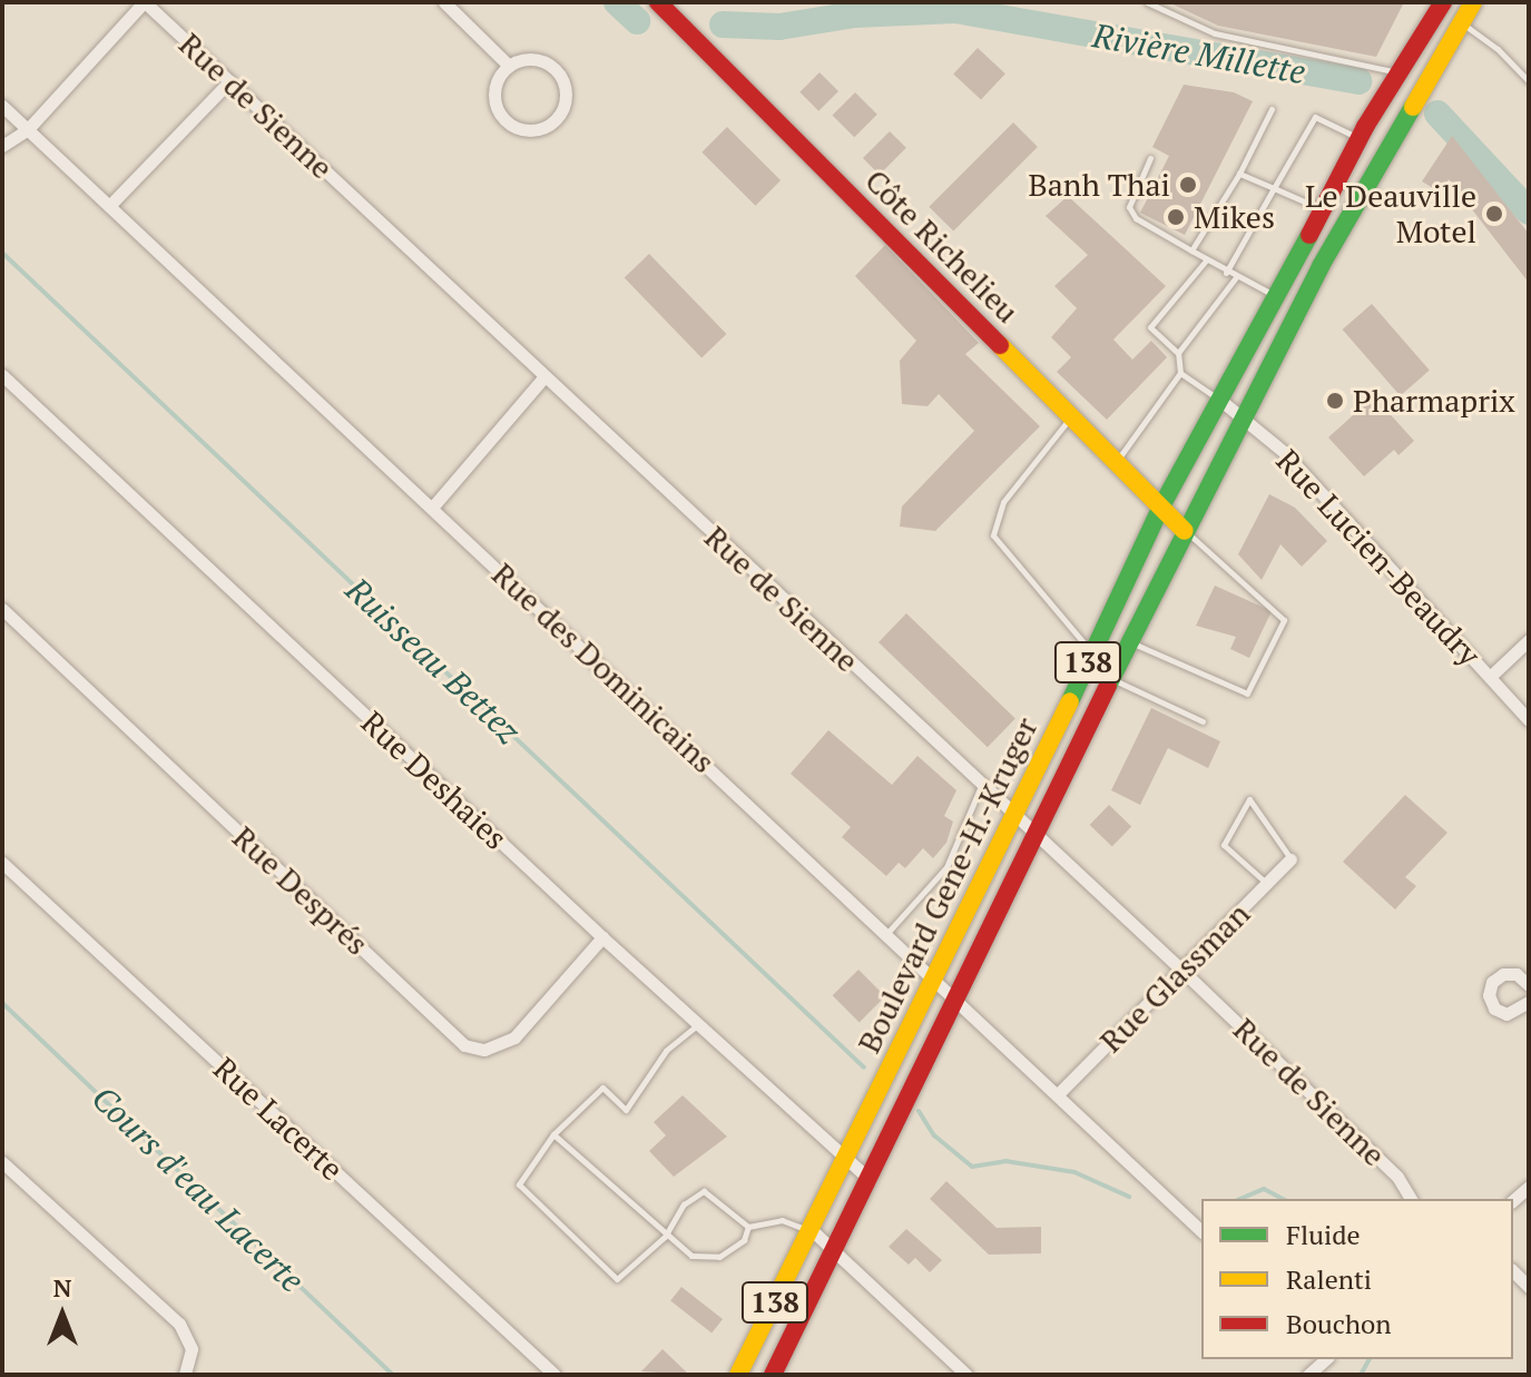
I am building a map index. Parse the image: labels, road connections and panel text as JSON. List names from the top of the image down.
{
  "streets": {
    "main road": ["Côte Richelieu", "138", "Boulevard Gene-H.-Kruger"],
    "street": [
      "Rue de Sienne",
      "Rue Lucien-Beaudry",
      "Rue des Dominicains",
      "Rue Deshaies",
      "Rue Després",
      "Rue Glassman",
      "Rue Lacerte"
    ]
  },
  "crossings": [
    ["Rue de Sienne", "Boulevard Gene-H.-Kruger"],
    ["Rue de Sienne", "Rue Glassman"],
    ["Côte Richelieu", "Boulevard Gene-H.-Kruger"],
    ["Rue Lucien-Beaudry", "Boulevard Gene-H.-Kruger"],
    ["Rue des Dominicains", "Boulevard Gene-H.-Kruger"],
    ["Rue des Dominicains", "Rue Glassman"],
    ["Rue Deshaies", "Boulevard Gene-H.-Kruger"],
    ["Rue Deshaies", "Rue Després"]
  ],
  "water": ["Rivière Millette", "Ruisseau Bettez", "Cours d'eau Lacerte"],
  "places": [
    "Banh Thai",
    "Le Deauville Motel",
    "Mikes",
    "Pharmaprix"
  ],
  "legend": ["Fluide", "Ralenti", "Bouchon"],
  "north": "top"
}
